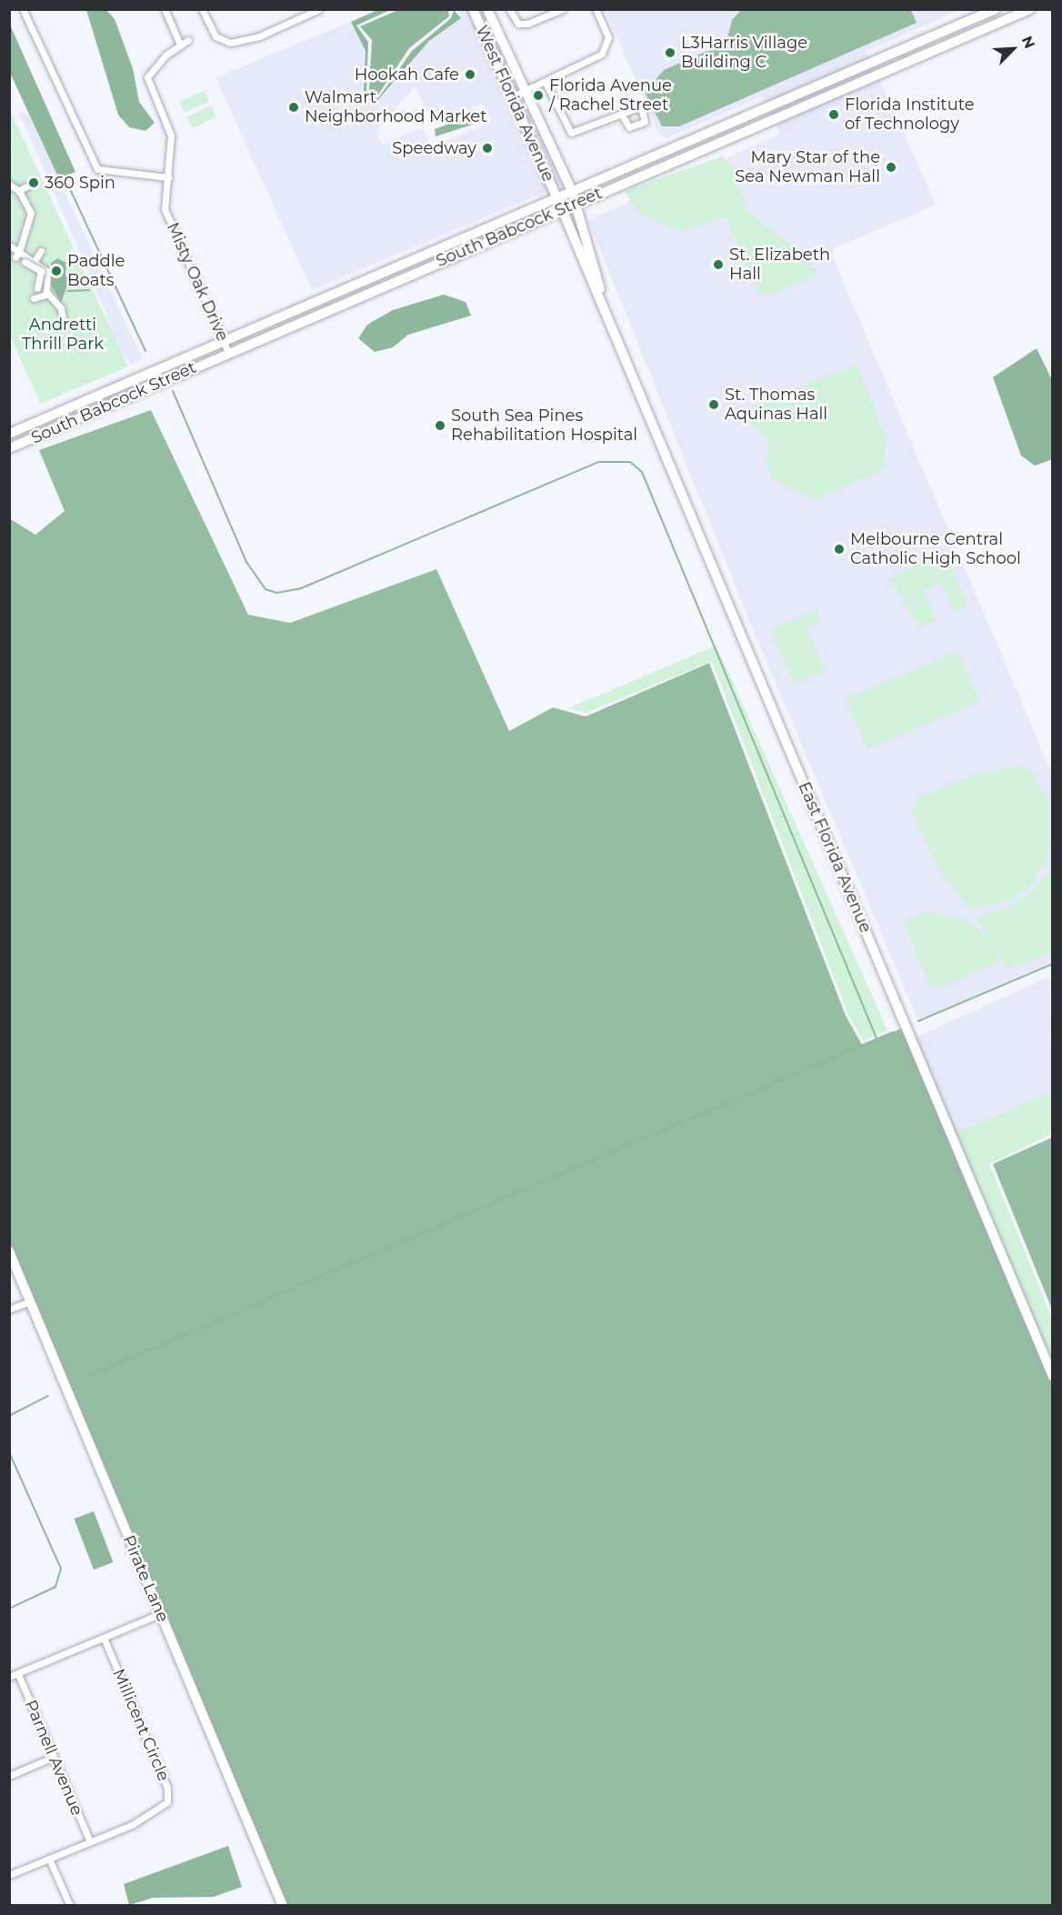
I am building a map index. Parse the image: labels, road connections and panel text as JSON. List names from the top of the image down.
{
  "streets": {
    "street": [
      "West Florida Avenue",
      "South Babcock Street",
      "Misty Oak Drive",
      "East Florida Avenue",
      "Pirate Lane",
      "Millicent Circle",
      "Parnell Avenue"
    ]
  },
  "crossings": [
    ["West Florida Avenue", "South Babcock Street"],
    ["West Florida Avenue", "East Florida Avenue"],
    ["South Babcock Street", "Misty Oak Drive"],
    ["South Babcock Street", "East Florida Avenue"],
    ["Millicent Circle", "Parnell Avenue"]
  ],
  "parks": ["Andretti Thrill Park"],
  "places": [
    "L3Harris Village Building C",
    "Hookah Cafe",
    "Florida Avenue / Rachel Street",
    "Walmart Neighborhood Market",
    "Florida Institute of Technology",
    "Speedway",
    "Mary Star of the Sea Newman Hall",
    "360 Spin",
    "St. Elizabeth Hall",
    "Paddle Boats",
    "St. Thomas Aquinas Hall",
    "South Sea Pines Rehabilitation Hospital",
    "Melbourne Central Catholic High School"
  ],
  "north": "top right"
}
